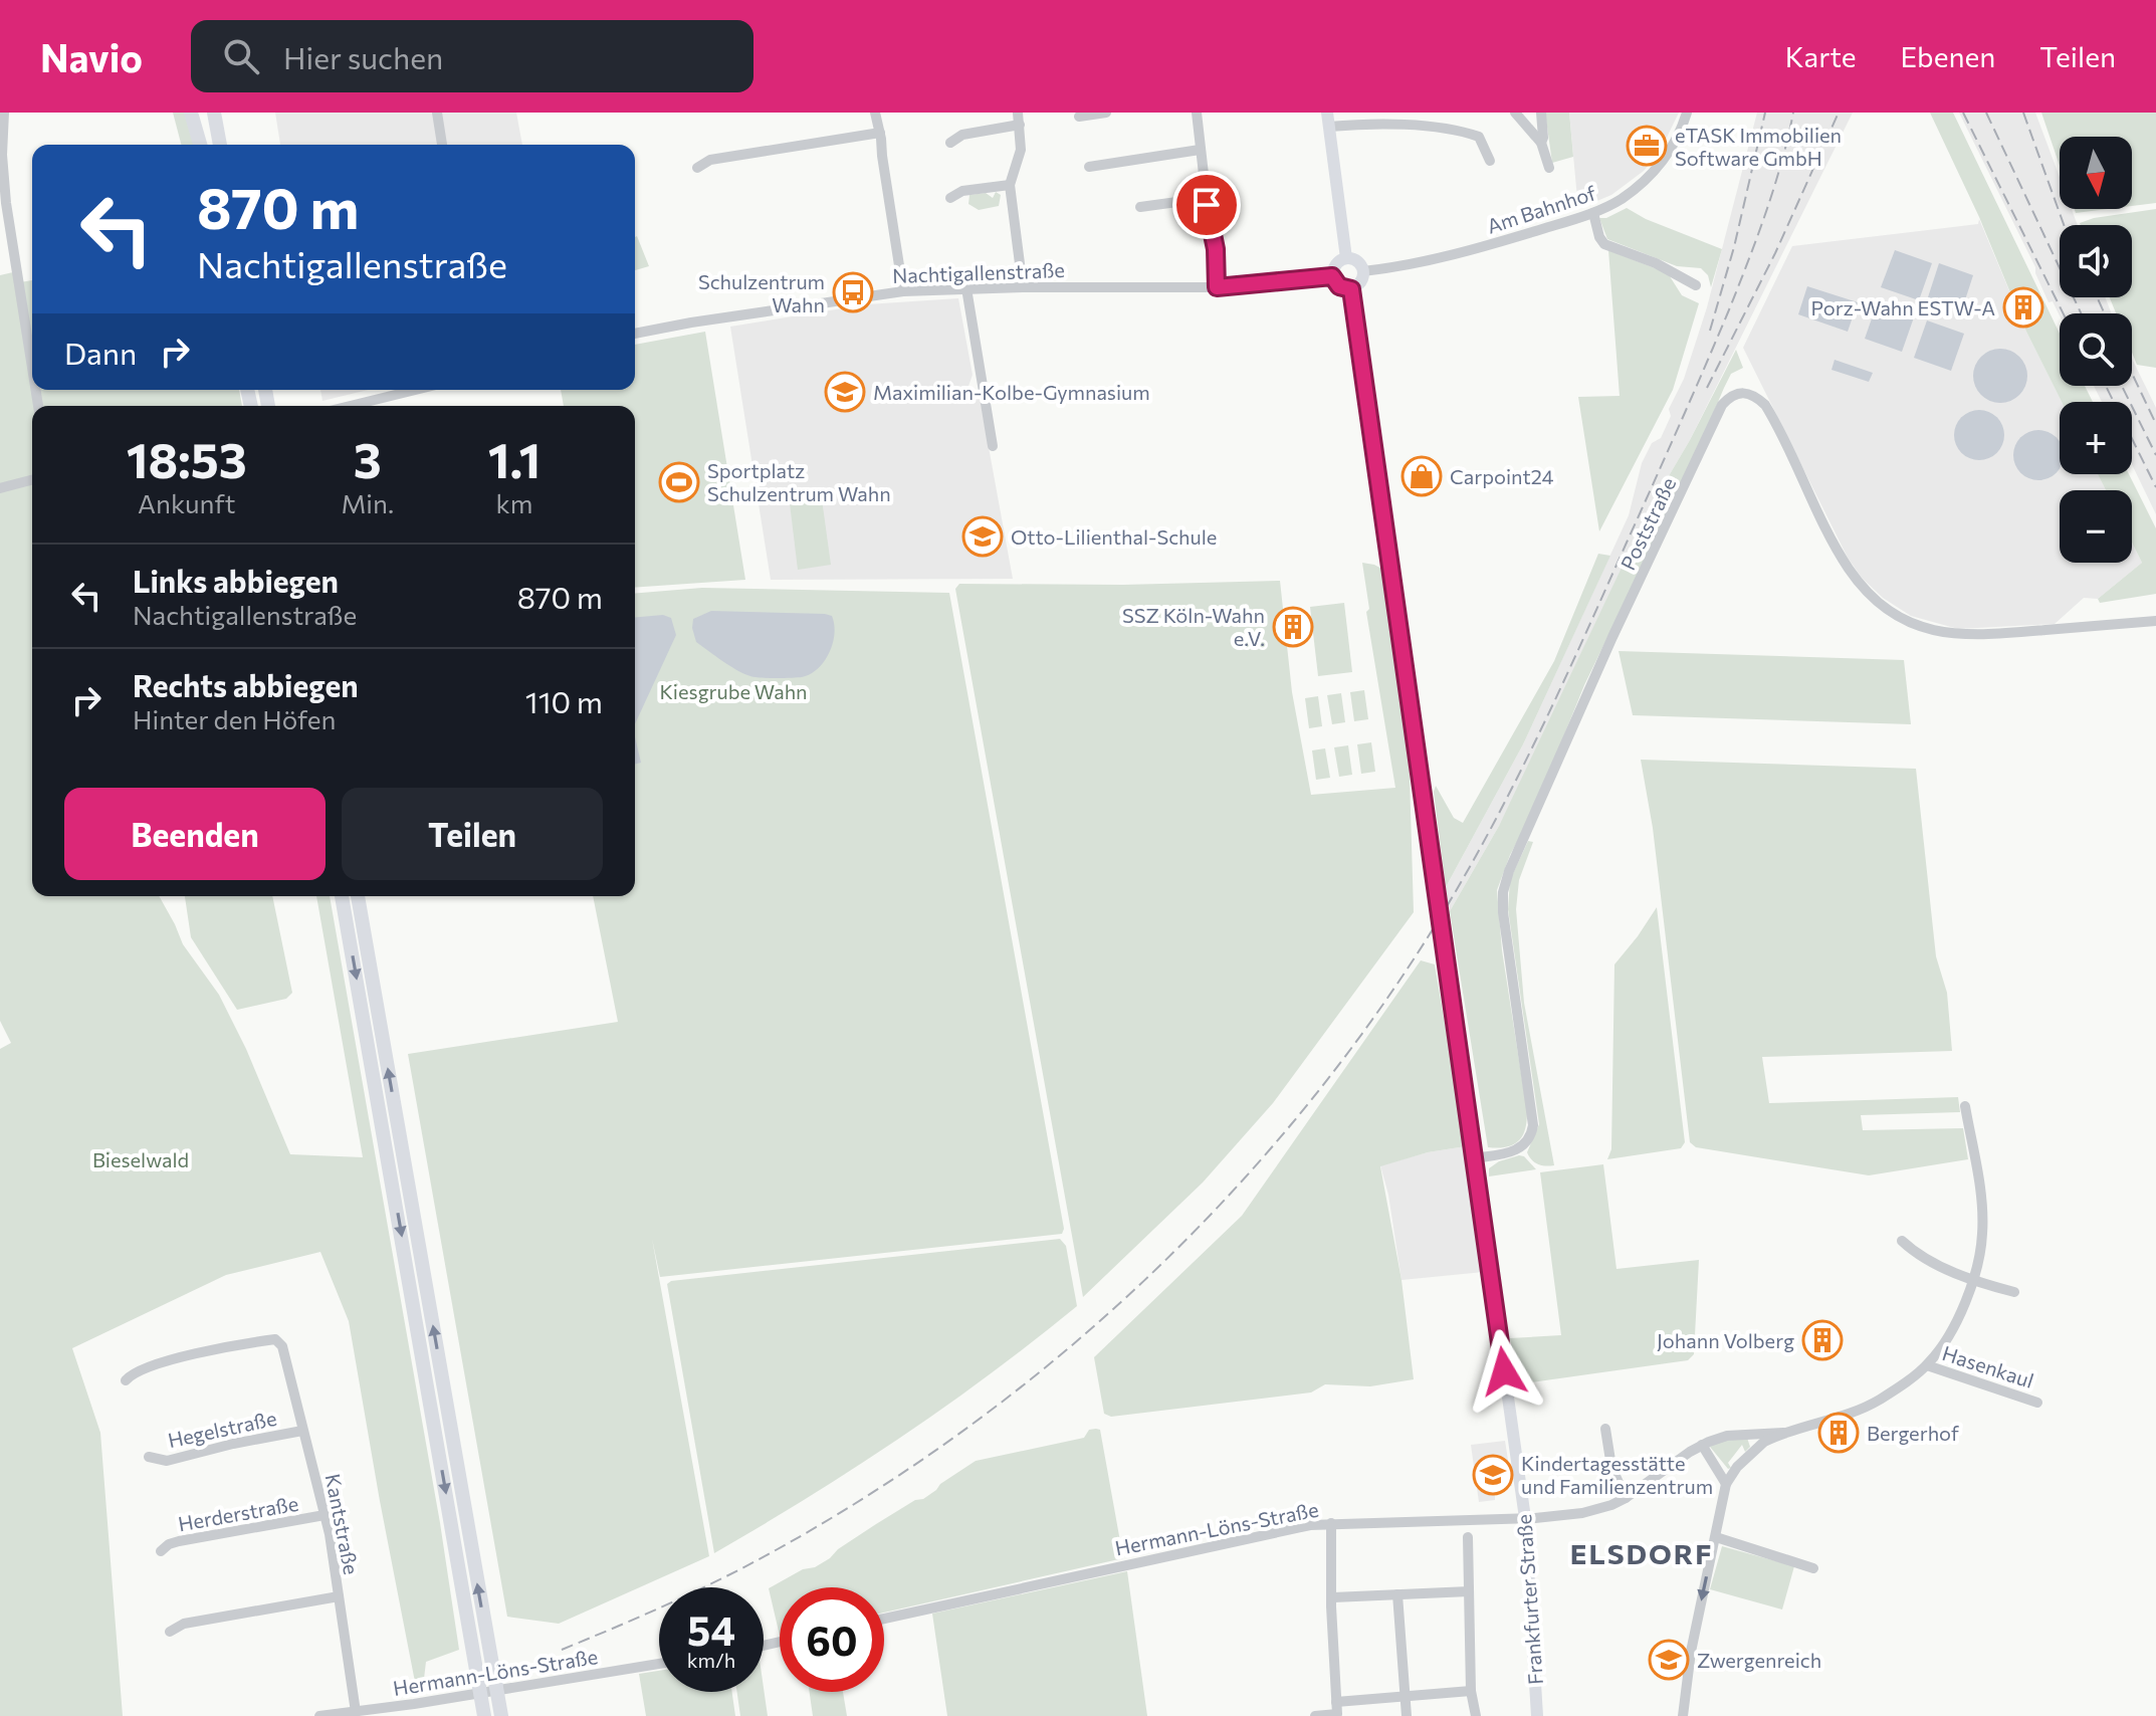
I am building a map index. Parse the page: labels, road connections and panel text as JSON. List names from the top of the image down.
{
  "streets": {
    "main road": ["Frankfurter Straße"],
    "street": [
      "Am Bahnhof",
      "Nachtigallenstraße",
      "Poststraße",
      "Hasenkaul",
      "Hegelstraße",
      "Herderstraße",
      "Kantstraße",
      "Hermann-Löns-Straße"
    ]
  },
  "crossings": [
    ["Am Bahnhof", "Nachtigallenstraße"],
    ["Am Bahnhof", "Frankfurter Straße"],
    ["Nachtigallenstraße", "Frankfurter Straße"],
    ["Poststraße", "Frankfurter Straße"],
    ["Hegelstraße", "Kantstraße"],
    ["Herderstraße", "Kantstraße"],
    ["Kantstraße", "Hermann-Löns-Straße"],
    ["Hermann-Löns-Straße", "Frankfurter Straße"]
  ],
  "districts": ["ELSDORF"],
  "parks": ["Kiesgrube Wahn", "Bieselwald"],
  "places": {
    "office": ["eTASK Immobilien Software GmbH"],
    "bus stop": ["Schulzentrum Wahn"],
    "building": [
      "Porz-Wahn ESTW-A",
      "SSZ Köln-Wahn e.V.",
      "Johann Volberg",
      "Bergerhof"
    ],
    "school or university": [
      "Maximilian-Kolbe-Gymnasium",
      "Otto-Lilienthal-Schule",
      "Kindertagesstätte und Familienzentrum",
      "Zwergenreich"
    ],
    "shop": ["Carpoint24"],
    "sports": ["Sportplatz Schulzentrum Wahn"]
  },
  "north": "bottom",
  "page": {
    "header": "Navio",
    "search": "Hier suchen",
    "nav": ["Karte", "Ebenen", "Teilen"],
    "map_buttons": ["+", "−"],
    "turn": ["870 m", "Nachtigallenstraße"],
    "then": "Dann",
    "eta": [
      "18:53",
      "Ankunft",
      "3",
      "Min.",
      "1.1",
      "km"
    ],
    "list": [
      {
        "name": "Links abbiegen",
        "note": "Nachtigallenstraße",
        "value": "870 m"
      },
      {
        "name": "Rechts abbiegen",
        "note": "Hinter den Höfen",
        "value": "110 m"
      }
    ],
    "buttons": ["Beenden", "Teilen"],
    "speed": "54 km/h",
    "limit": "60"
  }
}
